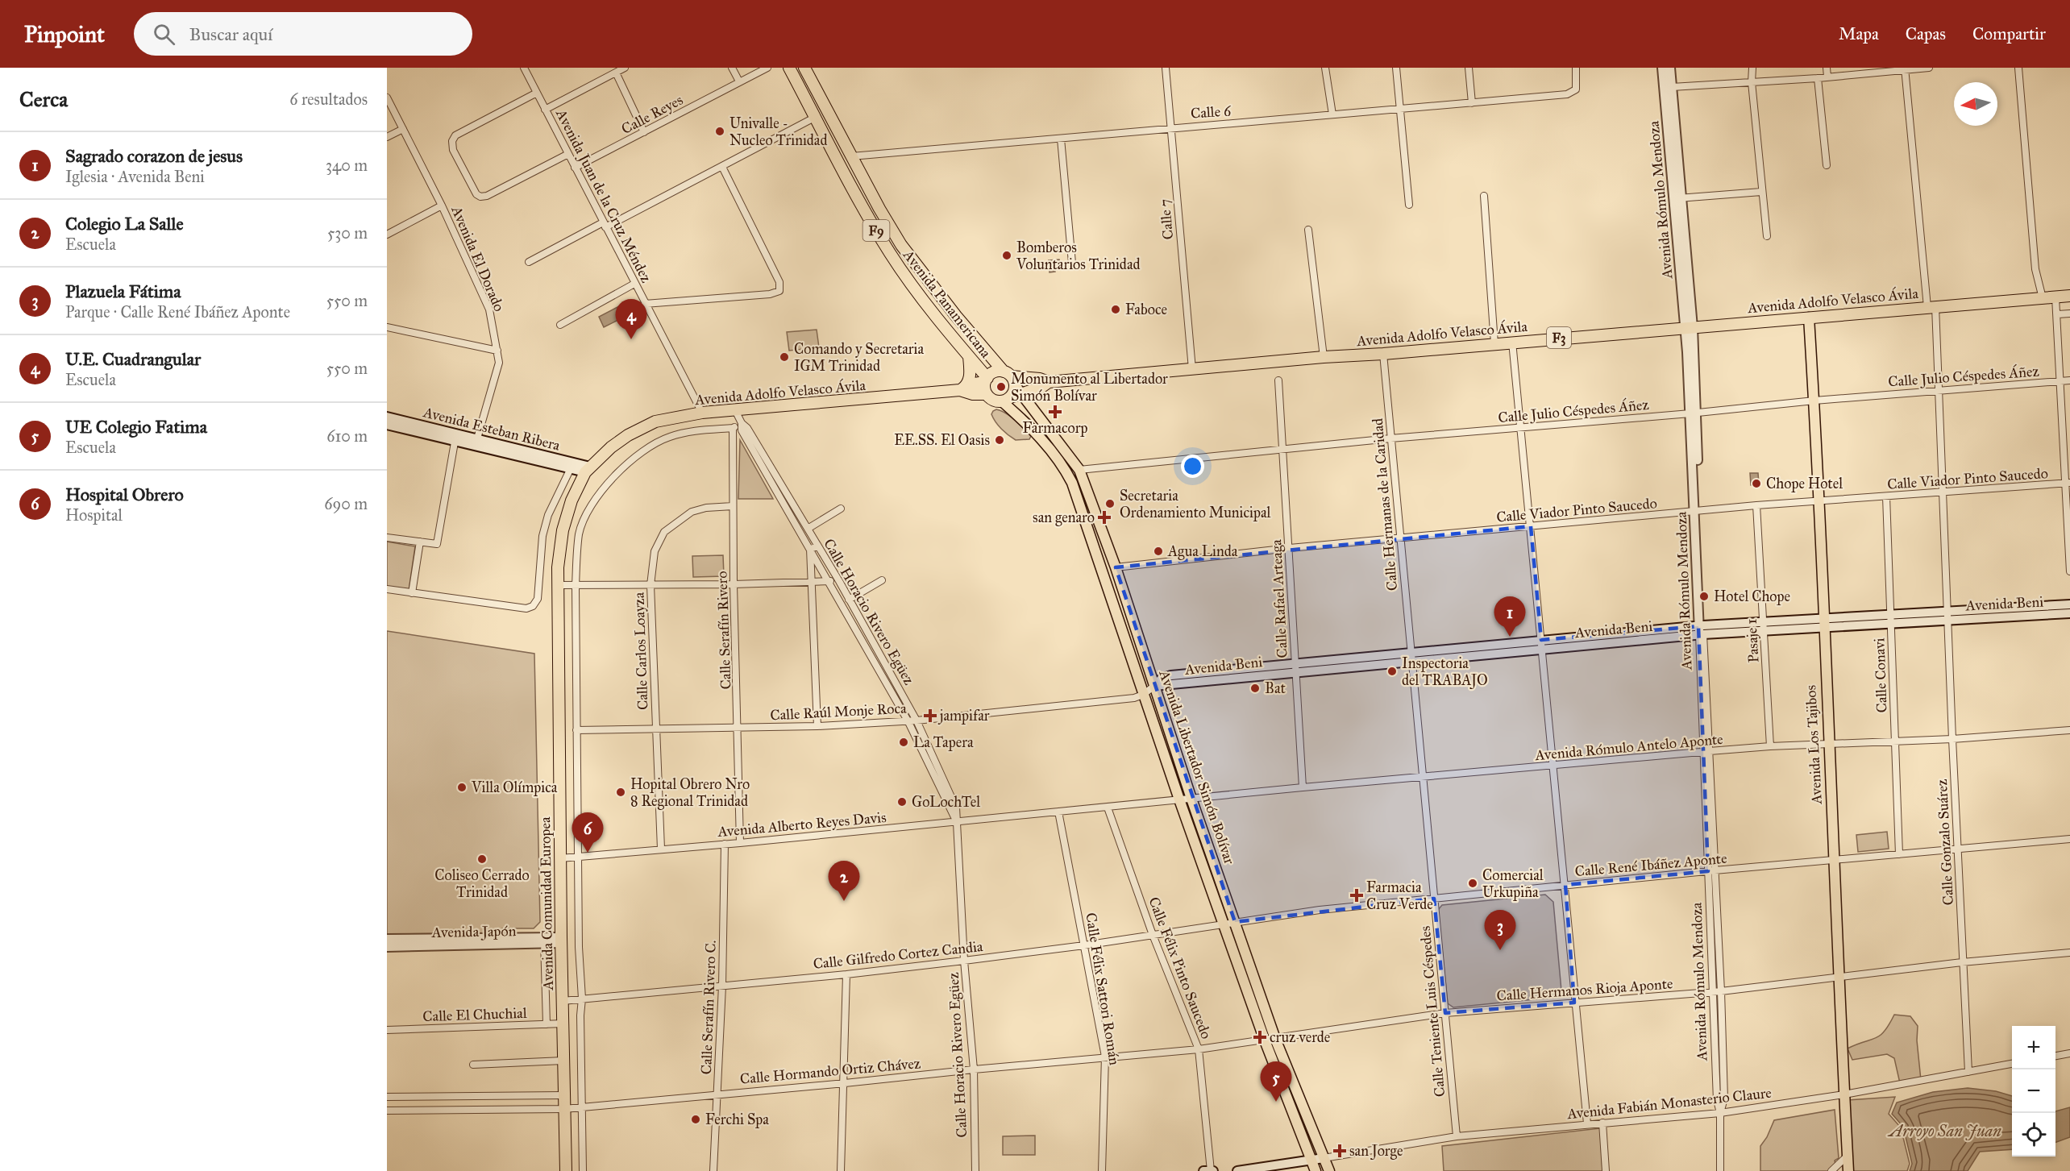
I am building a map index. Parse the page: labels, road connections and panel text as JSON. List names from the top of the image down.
{
  "streets": {
    "highway": [
      "F9",
      "Avenida Adolfo Velasco Ávila",
      "Avenida Panamericana",
      "F3",
      "Avenida Comunidad Europea"
    ],
    "main road": [
      "Avenida Rómulo Mendoza",
      "Avenida Esteban Ribera",
      "Avenida Beni",
      "Avenida Los Tajibos",
      "Avenida Libertador Simón Bolívar",
      "Avenida Japón"
    ],
    "street": [
      "Calle 6",
      "Calle Reyes",
      "Avenida Juan de la Cruz Méndez",
      "Calle 7",
      "Avenida El Dorado",
      "Calle Julio Céspedes Áñez",
      "Calle Viador Pinto Saucedo",
      "Calle Hermanas de la Caridad",
      "Calle Rafael Arteaga",
      "Calle Horacio Rivero Egüez",
      "Calle Serafín Rivero",
      "Pasaje 1",
      "Calle Carlos Loayza",
      "Calle Conavi",
      "Calle Raúl Monje Roca",
      "Avenida Rómulo Antelo Aponte",
      "Avenida Alberto Reyes Davis",
      "Calle Gonzalo Suárez",
      "Calle René Ibáñez Aponte",
      "Calle Gilfredo Cortez Candia",
      "Calle Félix Pinto Saucedo",
      "Calle Félix Sattori Román",
      "Calle Hermanos Rioja Aponte",
      "Calle Serafín Rivero C.",
      "Calle Teniente Luis Céspedes",
      "Calle El Chuchial",
      "Calle Hormando Ortiz Chávez",
      "Avenida Fabián Monasterio Claure"
    ]
  },
  "crossings": [
    ["Calle 6", "Calle 7"],
    ["Calle 6", "Avenida Panamericana"],
    ["Calle Reyes", "Avenida Juan de la Cruz Méndez"],
    ["Avenida Juan de la Cruz Méndez", "Avenida Adolfo Velasco Ávila"],
    ["Avenida Rómulo Mendoza", "Avenida Adolfo Velasco Ávila"],
    ["Avenida Rómulo Mendoza", "Calle Julio Céspedes Áñez"],
    ["Avenida Rómulo Mendoza", "Calle Viador Pinto Saucedo"],
    ["Avenida Rómulo Mendoza", "Avenida Beni"],
    ["Avenida Rómulo Mendoza", "Avenida Rómulo Antelo Aponte"],
    ["Avenida Rómulo Mendoza", "Calle René Ibáñez Aponte"],
    ["Avenida Rómulo Mendoza", "Calle Hermanos Rioja Aponte"],
    ["Avenida Rómulo Mendoza", "Avenida Fabián Monasterio Claure"],
    ["Calle 7", "Avenida Adolfo Velasco Ávila"],
    ["Avenida El Dorado", "Avenida Esteban Ribera"],
    ["Avenida Adolfo Velasco Ávila", "Avenida Panamericana"],
    ["Avenida Adolfo Velasco Ávila", "Calle Hermanas de la Caridad"],
    ["Avenida Adolfo Velasco Ávila", "Calle Horacio Rivero Egüez"],
    ["Avenida Adolfo Velasco Ávila", "Avenida Los Tajibos"],
    ["Avenida Adolfo Velasco Ávila", "Avenida Libertador Simón Bolívar"],
    ["Avenida Adolfo Velasco Ávila", "Calle Gonzalo Suárez"],
    ["Avenida Adolfo Velasco Ávila", "Avenida Comunidad Europea"],
    ["Avenida Panamericana", "Avenida Libertador Simón Bolívar"],
    ["Calle Julio Céspedes Áñez", "Calle Hermanas de la Caridad"],
    ["Calle Julio Céspedes Áñez", "Calle Rafael Arteaga"],
    ["Calle Julio Céspedes Áñez", "Avenida Los Tajibos"],
    ["Calle Julio Céspedes Áñez", "Avenida Libertador Simón Bolívar"],
    ["Calle Julio Céspedes Áñez", "Calle Gonzalo Suárez"],
    ["Avenida Esteban Ribera", "Avenida Comunidad Europea"],
    ["Calle Viador Pinto Saucedo", "Calle Hermanas de la Caridad"],
    ["Calle Viador Pinto Saucedo", "Calle Rafael Arteaga"],
    ["Calle Viador Pinto Saucedo", "Pasaje 1"],
    ["Calle Viador Pinto Saucedo", "Calle Conavi"],
    ["Calle Viador Pinto Saucedo", "Avenida Los Tajibos"],
    ["Calle Viador Pinto Saucedo", "Avenida Libertador Simón Bolívar"],
    ["Calle Viador Pinto Saucedo", "Calle Gonzalo Suárez"],
    ["Calle Hermanas de la Caridad", "Avenida Beni"],
    ["Calle Hermanas de la Caridad", "Calle Teniente Luis Céspedes"],
    ["Calle Rafael Arteaga", "Avenida Beni"],
    ["Calle Rafael Arteaga", "Avenida Rómulo Antelo Aponte"],
    ["Avenida Beni", "Pasaje 1"],
    ["Avenida Beni", "Calle Conavi"],
    ["Avenida Beni", "Calle Raúl Monje Roca"],
    ["Avenida Beni", "Avenida Los Tajibos"],
    ["Avenida Beni", "Avenida Libertador Simón Bolívar"],
    ["Avenida Beni", "Calle Gonzalo Suárez"],
    ["Avenida Beni", "Calle Teniente Luis Céspedes"],
    ["Calle Horacio Rivero Egüez", "Calle Raúl Monje Roca"],
    ["Calle Horacio Rivero Egüez", "Avenida Alberto Reyes Davis"],
    ["Calle Horacio Rivero Egüez", "Calle Gilfredo Cortez Candia"],
    ["Calle Horacio Rivero Egüez", "Calle Hormando Ortiz Chávez"],
    ["Calle Serafín Rivero", "Calle Carlos Loayza"],
    ["Calle Serafín Rivero", "Calle Raúl Monje Roca"],
    ["Calle Serafín Rivero", "Avenida Alberto Reyes Davis"],
    ["Pasaje 1", "Avenida Rómulo Antelo Aponte"],
    ["Calle Carlos Loayza", "Calle Raúl Monje Roca"],
    ["Calle Carlos Loayza", "Avenida Alberto Reyes Davis"],
    ["Calle Conavi", "Avenida Rómulo Antelo Aponte"],
    ["Calle Conavi", "Calle René Ibáñez Aponte"],
    ["Calle Raúl Monje Roca", "Avenida Libertador Simón Bolívar"],
    ["Avenida Los Tajibos", "Avenida Rómulo Antelo Aponte"],
    ["Avenida Los Tajibos", "Calle René Ibáñez Aponte"],
    ["Avenida Los Tajibos", "Calle Hermanos Rioja Aponte"],
    ["Avenida Los Tajibos", "Avenida Fabián Monasterio Claure"],
    ["Avenida Rómulo Antelo Aponte", "Avenida Libertador Simón Bolívar"],
    ["Avenida Rómulo Antelo Aponte", "Avenida Alberto Reyes Davis"],
    ["Avenida Rómulo Antelo Aponte", "Calle Gonzalo Suárez"],
    ["Avenida Rómulo Antelo Aponte", "Calle Teniente Luis Céspedes"],
    ["Avenida Libertador Simón Bolívar", "Avenida Alberto Reyes Davis"],
    ["Avenida Libertador Simón Bolívar", "Calle René Ibáñez Aponte"],
    ["Avenida Libertador Simón Bolívar", "Calle Gilfredo Cortez Candia"],
    ["Avenida Libertador Simón Bolívar", "Calle Hermanos Rioja Aponte"],
    ["Avenida Libertador Simón Bolívar", "Calle Hormando Ortiz Chávez"],
    ["Avenida Libertador Simón Bolívar", "Avenida Fabián Monasterio Claure"],
    ["Avenida Alberto Reyes Davis", "Avenida Comunidad Europea"],
    ["Avenida Alberto Reyes Davis", "Calle Félix Pinto Saucedo"],
    ["Avenida Alberto Reyes Davis", "Calle Félix Sattori Román"],
    ["Avenida Alberto Reyes Davis", "Calle Serafín Rivero C."],
    ["Calle Gonzalo Suárez", "Calle René Ibáñez Aponte"],
    ["Calle Gonzalo Suárez", "Calle Hermanos Rioja Aponte"],
    ["Calle Gonzalo Suárez", "Avenida Fabián Monasterio Claure"],
    ["Calle René Ibáñez Aponte", "Calle Gilfredo Cortez Candia"],
    ["Calle René Ibáñez Aponte", "Calle Teniente Luis Céspedes"],
    ["Avenida Comunidad Europea", "Avenida Japón"],
    ["Avenida Comunidad Europea", "Calle Gilfredo Cortez Candia"],
    ["Avenida Comunidad Europea", "Calle El Chuchial"],
    ["Avenida Comunidad Europea", "Calle Hormando Ortiz Chávez"],
    ["Calle Gilfredo Cortez Candia", "Calle Félix Pinto Saucedo"],
    ["Calle Gilfredo Cortez Candia", "Calle Félix Sattori Román"],
    ["Calle Gilfredo Cortez Candia", "Calle Serafín Rivero C."],
    ["Calle Félix Pinto Saucedo", "Calle Hormando Ortiz Chávez"],
    ["Calle Félix Sattori Román", "Calle Hormando Ortiz Chávez"],
    ["Calle Hermanos Rioja Aponte", "Calle Teniente Luis Céspedes"],
    ["Calle Hermanos Rioja Aponte", "Calle Hormando Ortiz Chávez"],
    ["Calle Serafín Rivero C.", "Calle Hormando Ortiz Chávez"],
    ["Calle Teniente Luis Céspedes", "Avenida Fabián Monasterio Claure"]
  ],
  "water": ["Arroyo San Juan"],
  "places": {
    "other": [
      "Univalle - Nucleo Trinidad",
      "Bomberos Voluntarios Trinidad",
      "Faboce",
      "Comando y Secretaria IGM Trinidad",
      "Monumento al Libertador Simón Bolívar",
      "EE.SS. El Oasis",
      "Chope Hotel",
      "Secretaria Ordenamiento Municipal",
      "Agua Linda",
      "Hotel Chope",
      "Inspectoria del TRABAJO",
      "Bat",
      "La Tapera",
      "Villa Olímpica",
      "Hopital Obrero Nro 8 Regional Trinidad",
      "GoLochTel",
      "Coliseo Cerrado Trinidad",
      "Comercial Urkupiña",
      "Ferchi Spa"
    ],
    "health": [
      "Farmacorp",
      "san genaro",
      "jampifar",
      "Farmacia Cruz Verde",
      "cruz verde",
      "san Jorge"
    ]
  },
  "north": "left",
  "page": {
    "header": "Pinpoint",
    "search": "Buscar aquí",
    "nav": ["Mapa", "Capas", "Compartir"],
    "heading": ["Cerca", "6 resultados"],
    "list": [
      {
        "mark": "1",
        "name": "Sagrado corazon de jesus",
        "note": "Iglesia · Avenida Beni",
        "value": "340 m"
      },
      {
        "mark": "2",
        "name": "Colegio La Salle",
        "note": "Escuela",
        "value": "530 m"
      },
      {
        "mark": "3",
        "name": "Plazuela Fátima",
        "note": "Parque · Calle René Ibáñez Aponte",
        "value": "550 m"
      },
      {
        "mark": "4",
        "name": "U.E. Cuadrangular",
        "note": "Escuela",
        "value": "550 m"
      },
      {
        "mark": "5",
        "name": "UE Colegio Fatima",
        "note": "Escuela",
        "value": "610 m"
      },
      {
        "mark": "6",
        "name": "Hospital Obrero",
        "note": "Hospital",
        "value": "690 m"
      }
    ],
    "pins": [
      "4",
      "1",
      "6",
      "2",
      "3",
      "5"
    ],
    "map_buttons": ["+", "−"]
  }
}
